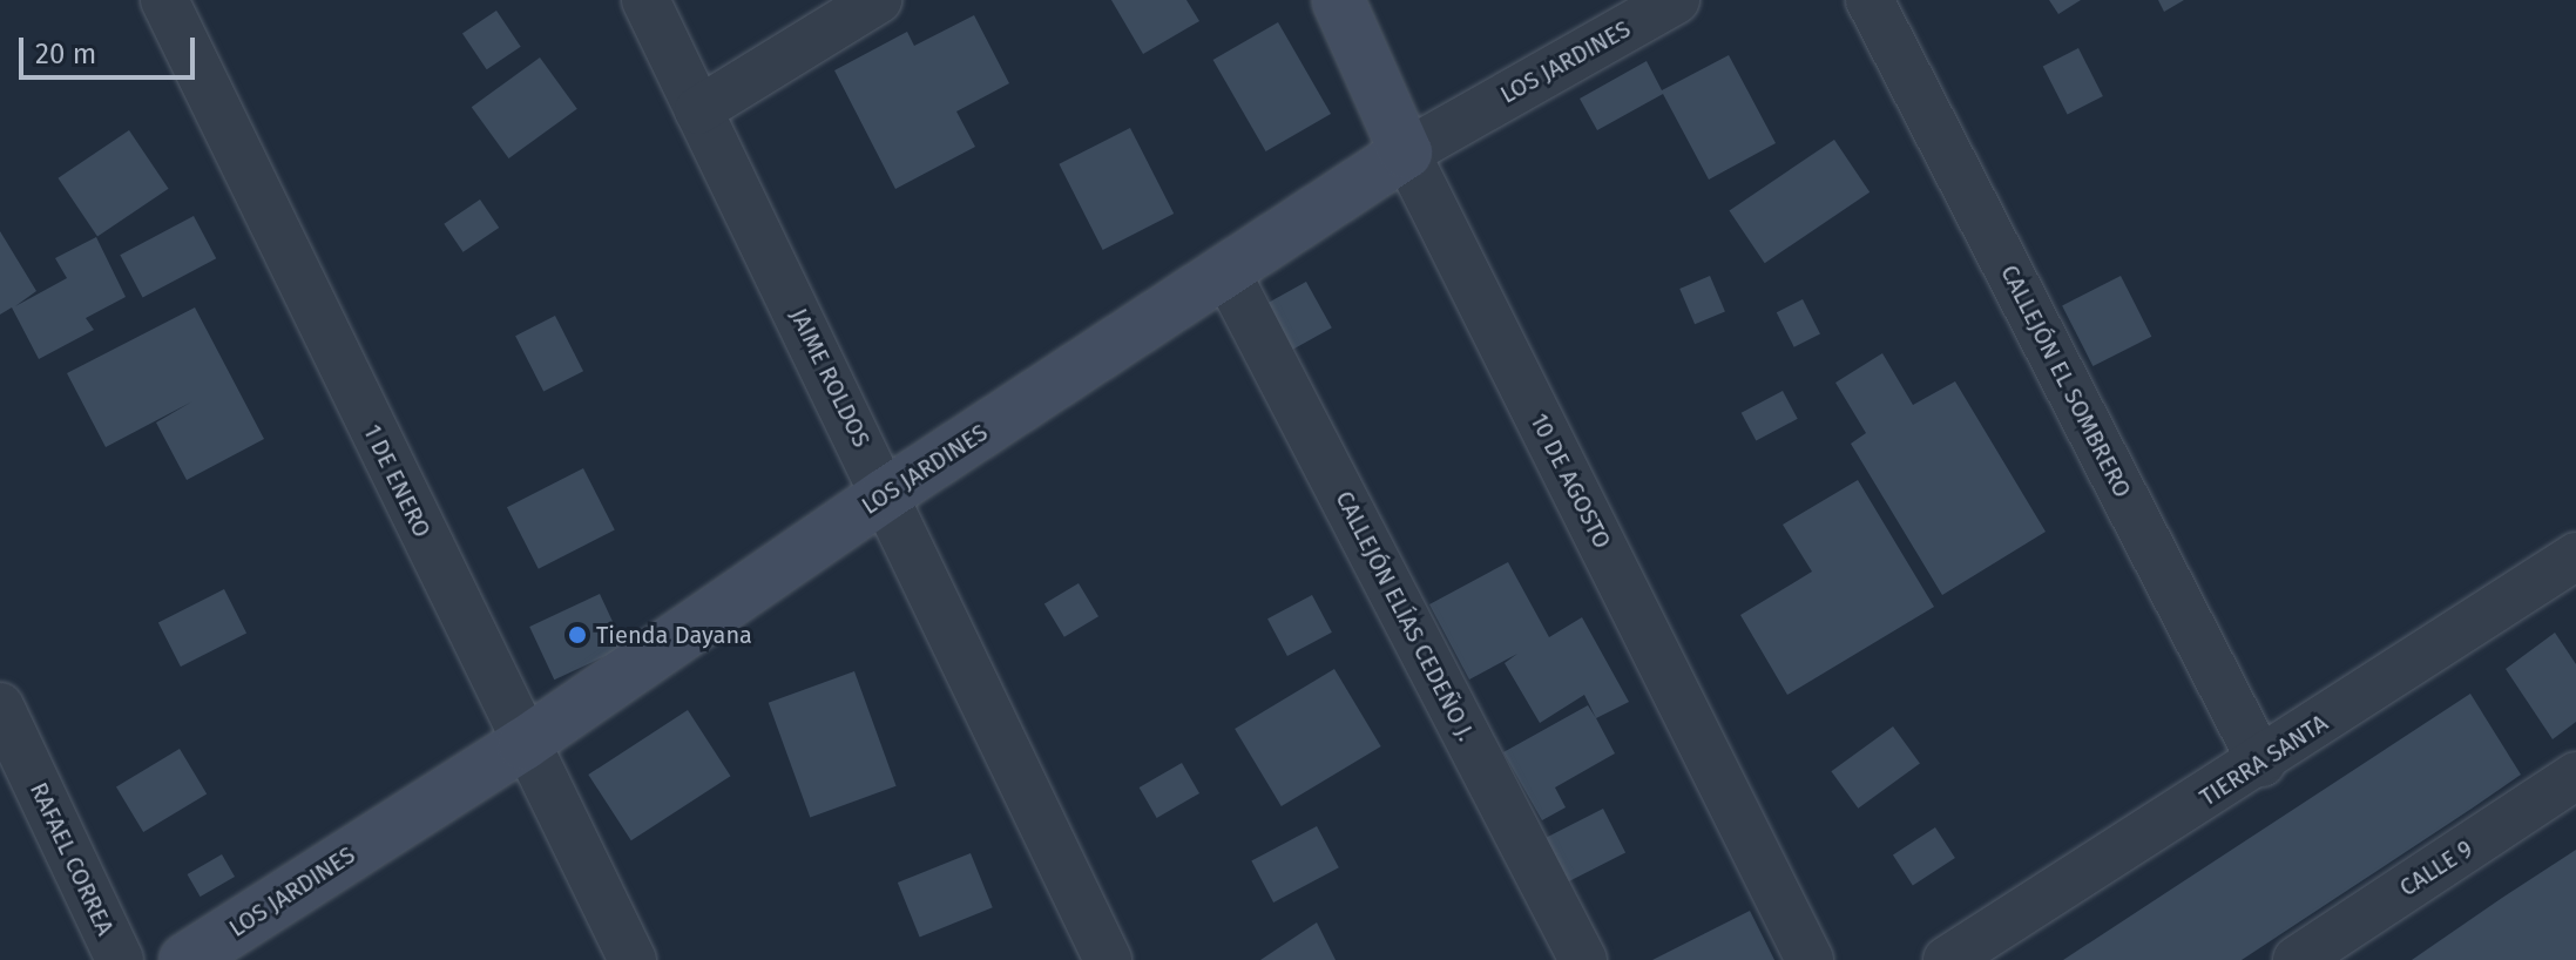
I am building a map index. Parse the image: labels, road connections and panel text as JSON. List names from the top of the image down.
{
  "streets": {
    "street": [
      "LOS JARDINES",
      "JAIME ROLDOS",
      "CALLEJÓN EL SOMBRERO",
      "1 DE ENERO",
      "10 DE AGOSTO",
      "CALLEJÓN ELÍAS CEDEÑO J.",
      "TIERRA SANTA",
      "RAFAEL CORREA",
      "CALLE 9"
    ]
  },
  "crossings": [
    ["LOS JARDINES", "JAIME ROLDOS"],
    ["LOS JARDINES", "1 DE ENERO"],
    ["LOS JARDINES", "10 DE AGOSTO"],
    ["LOS JARDINES", "CALLEJÓN ELÍAS CEDEÑO J."],
    ["CALLEJÓN EL SOMBRERO", "TIERRA SANTA"]
  ],
  "places": ["Tienda Dayana"],
  "scale_bar": "20 m"
}
